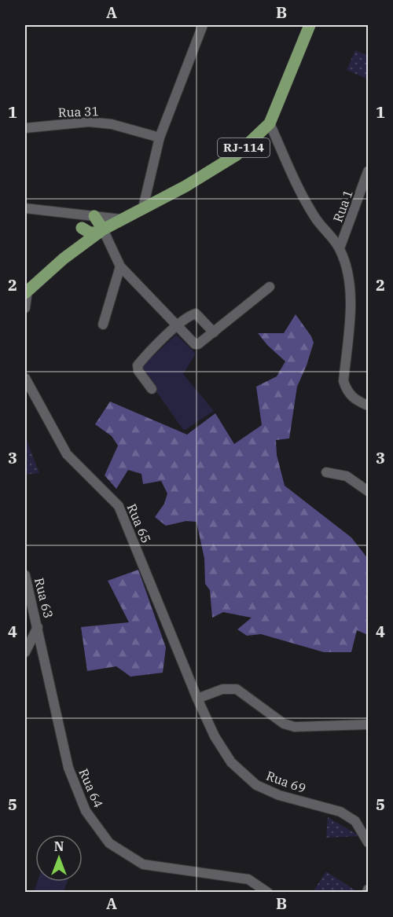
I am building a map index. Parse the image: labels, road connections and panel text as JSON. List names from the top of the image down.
{
  "streets": {
    "main road": ["RJ-114"],
    "street": [
      "Rua 31",
      "Rua 1",
      "Rua 65",
      "Rua 63",
      "Rua 69",
      "Rua 64"
    ]
  },
  "crossings": [
    ["Rua 65", "Rua 69"],
    ["Rua 63", "Rua 64"]
  ],
  "north": "top",
  "grid": {
    "columns": ["A", "B"],
    "rows": [
      "1",
      "2",
      "3",
      "4",
      "5"
    ]
  }
}
